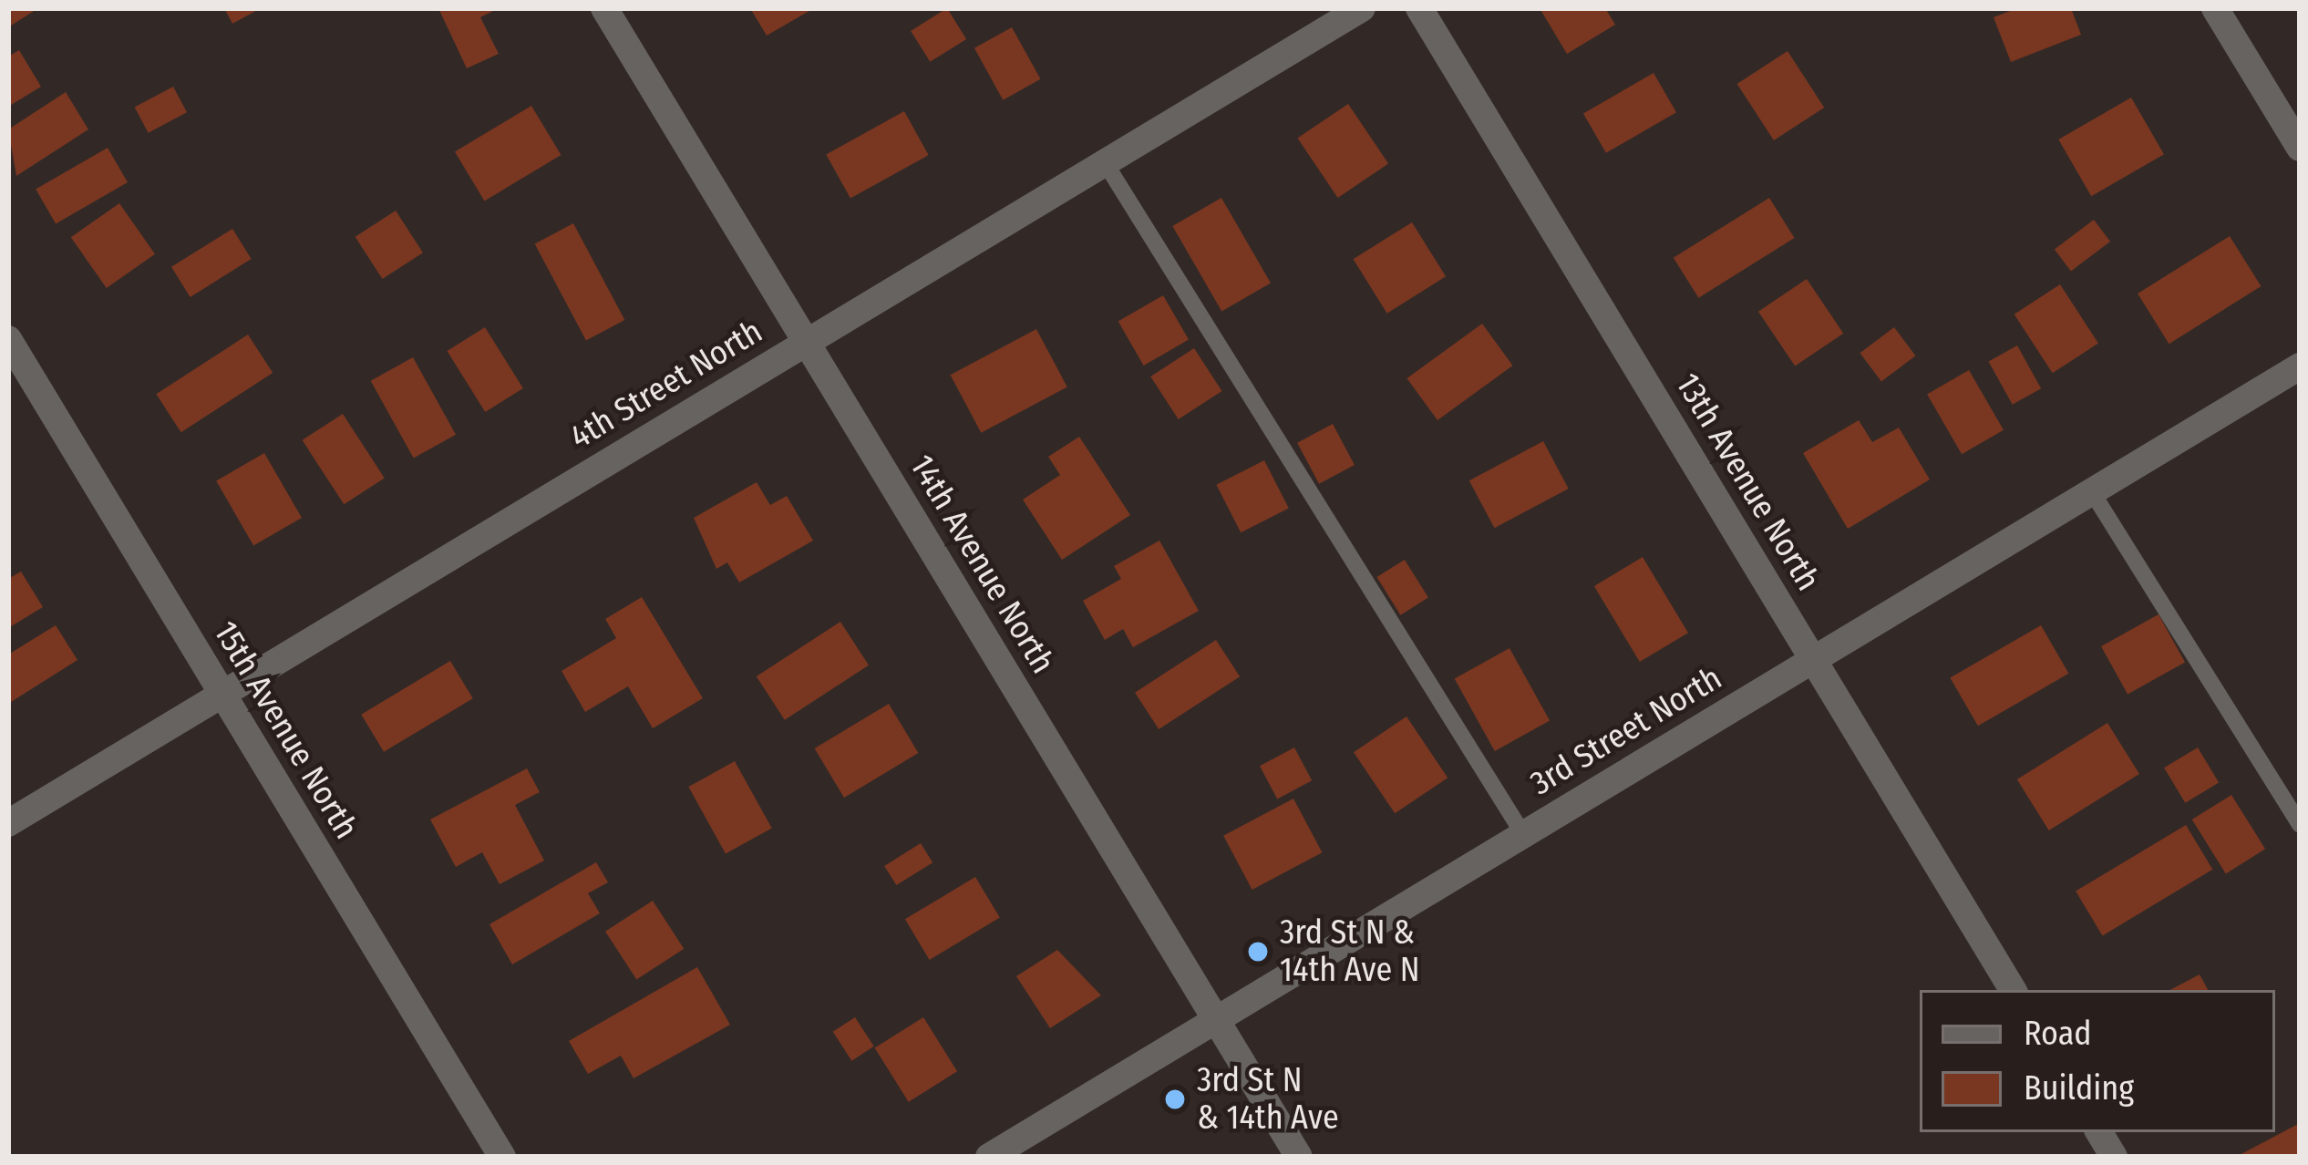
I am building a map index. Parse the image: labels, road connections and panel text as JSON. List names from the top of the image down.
{
  "streets": {
    "street": [
      "4th Street North",
      "13th Avenue North",
      "14th Avenue North",
      "15th Avenue North",
      "3rd Street North"
    ]
  },
  "crossings": [
    ["4th Street North", "14th Avenue North"],
    ["4th Street North", "15th Avenue North"],
    ["13th Avenue North", "3rd Street North"],
    ["14th Avenue North", "3rd Street North"]
  ],
  "places": ["3rd St N & 14th Ave N", "3rd St N & 14th Ave"],
  "legend": ["Road", "Building"]
}
